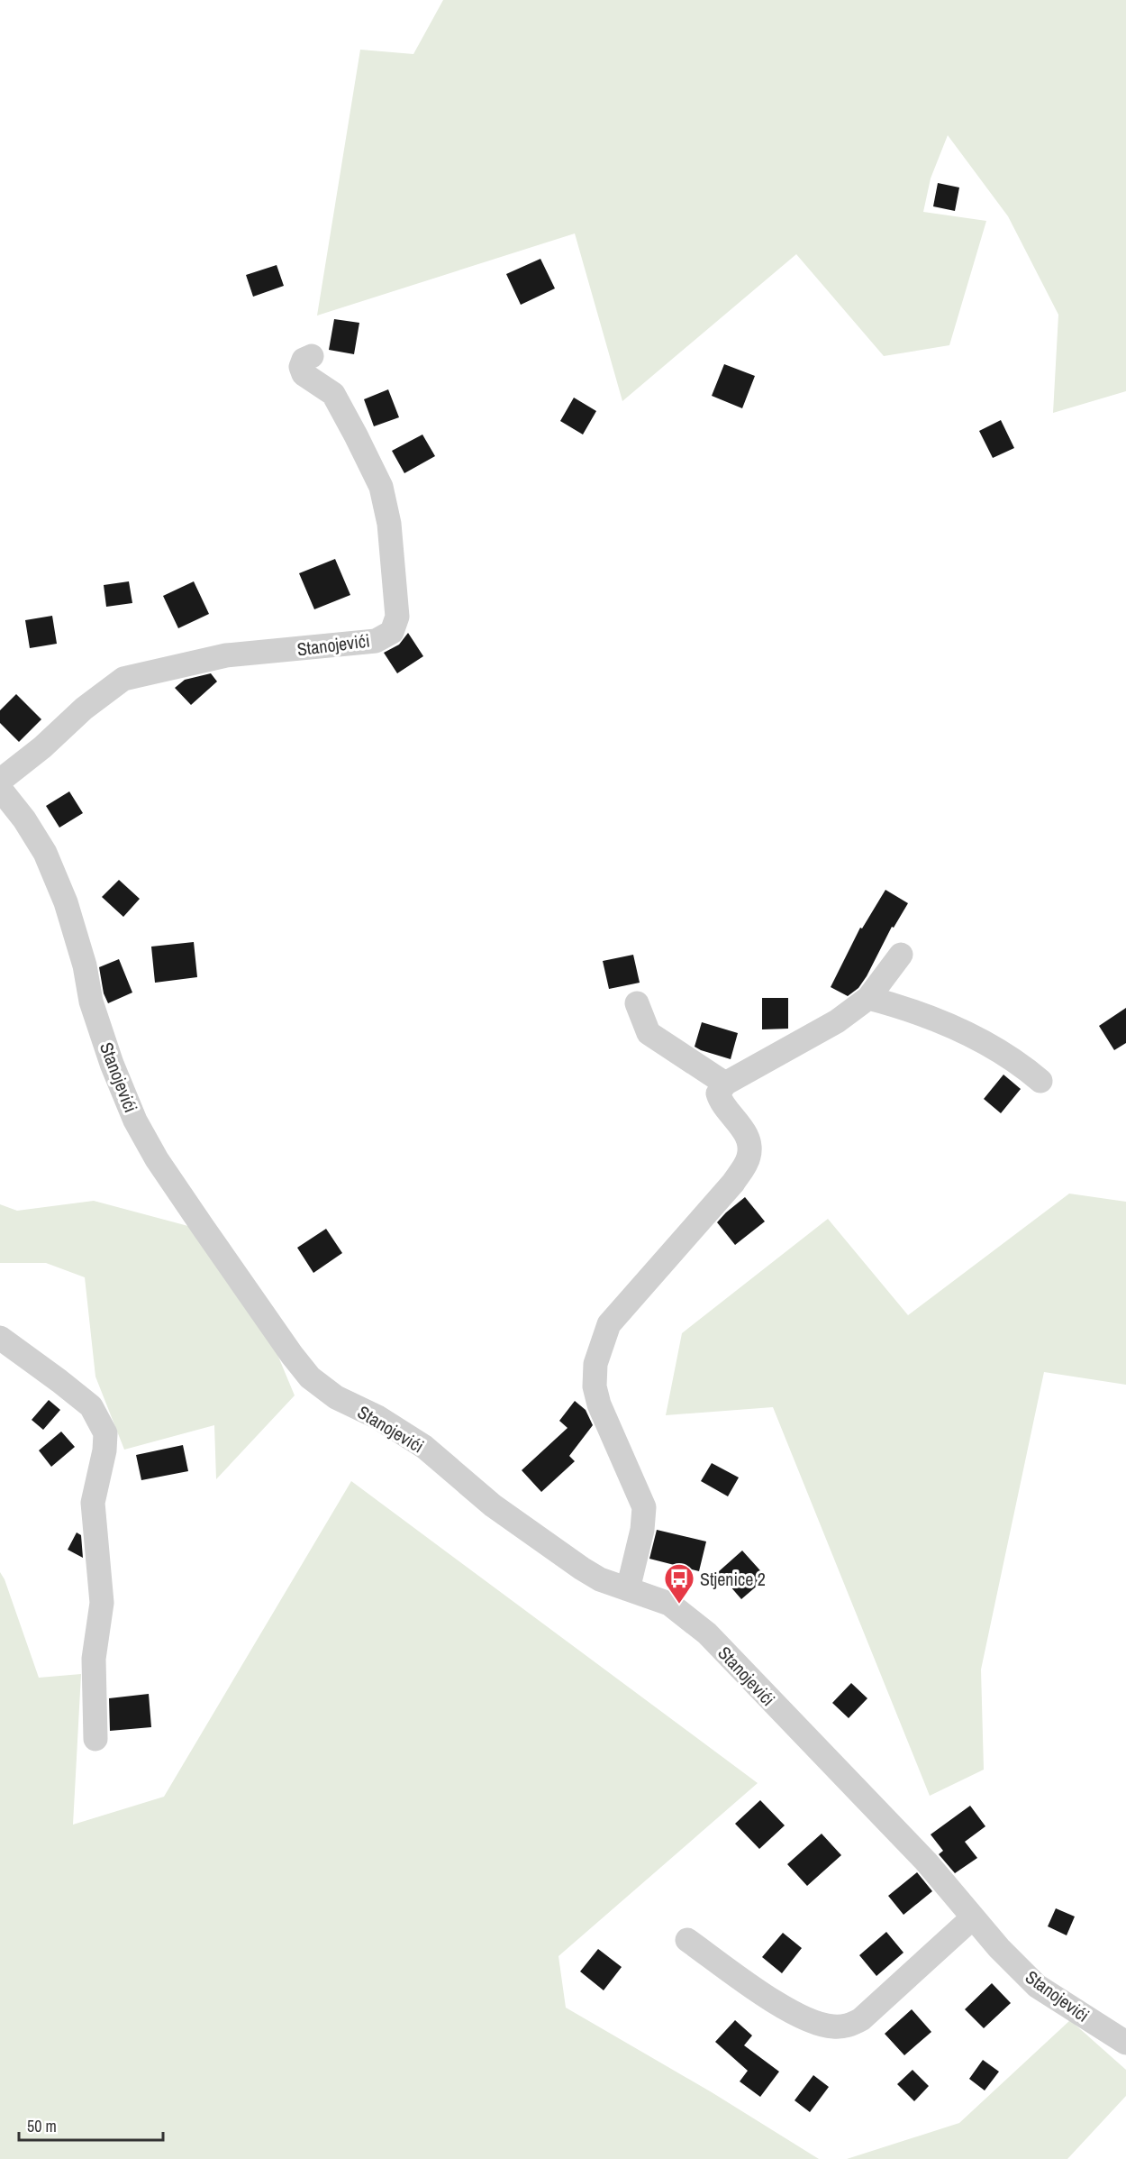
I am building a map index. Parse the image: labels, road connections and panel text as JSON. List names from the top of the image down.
{
  "streets": {
    "street": ["Stanojevići"]
  },
  "places": {
    "bus stop": ["Stjenice 2"]
  },
  "scale_bar": "50 m"
}
